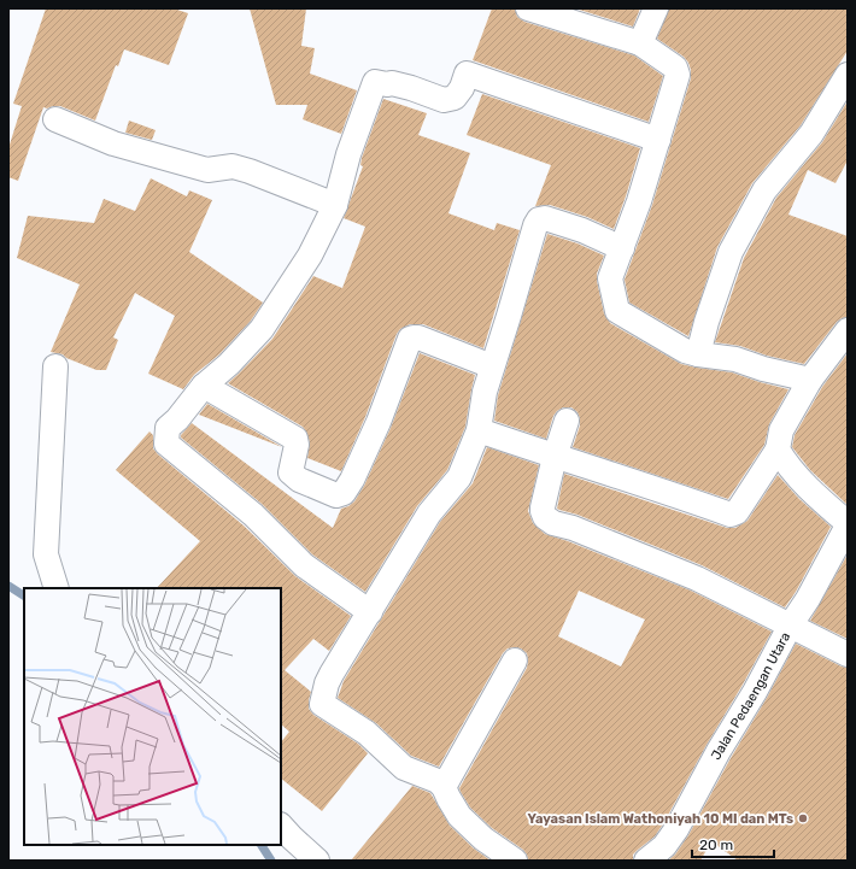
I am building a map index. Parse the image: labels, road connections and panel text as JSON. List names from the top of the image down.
{
  "streets": {
    "street": ["Jalan Pedaengan Utara"]
  },
  "places": ["Yayasan Islam Wathoniyah 10 MI dan MTs"],
  "scale_bar": "20 m"
}
